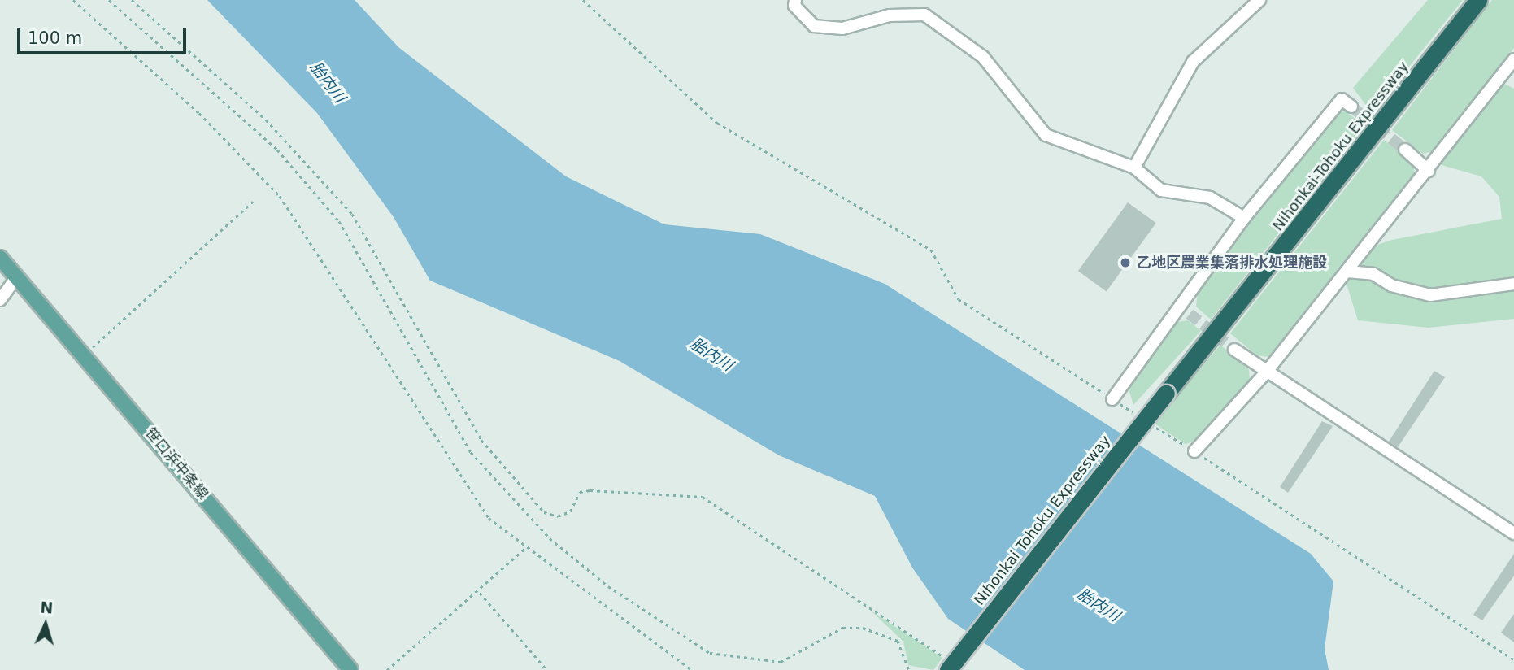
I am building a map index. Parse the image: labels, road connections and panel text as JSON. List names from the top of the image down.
{
  "streets": {
    "highway": ["Nihonkai-Tohoku Expressway", "Nihonkai Tohoku Expressway"],
    "main road": ["笹口浜中条線"]
  },
  "crossings": [
    ["Nihonkai-Tohoku Expressway", "Nihonkai Tohoku Expressway"]
  ],
  "water": ["胎内川"],
  "places": ["乙地区農業集落排水処理施設"],
  "scale_bar": "100 m",
  "north": "top"
}
